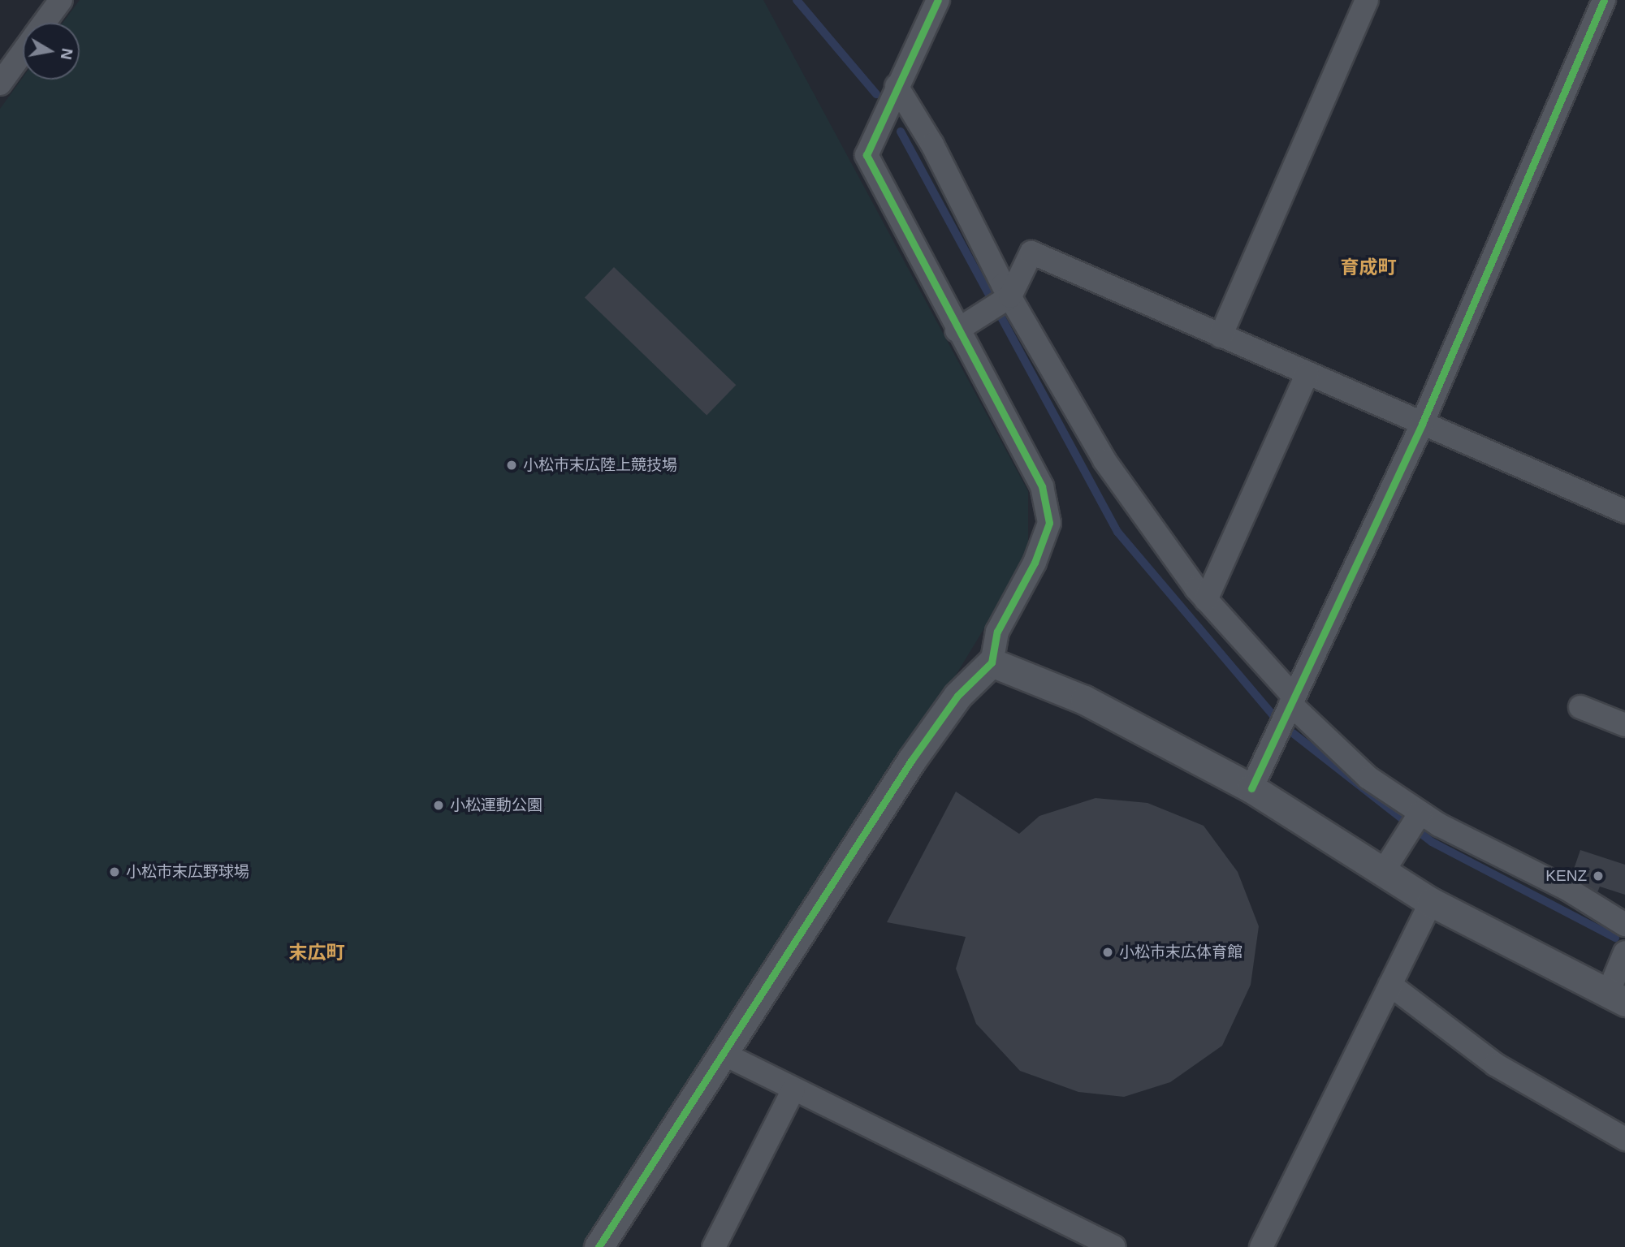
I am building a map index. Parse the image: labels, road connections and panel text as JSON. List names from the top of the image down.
{
  "districts": ["育成町", "末広町"],
  "places": [
    "小松市末広陸上競技場",
    "小松運動公園",
    "小松市末広野球場",
    "KENZ",
    "小松市末広体育館"
  ],
  "north": "right"
}
